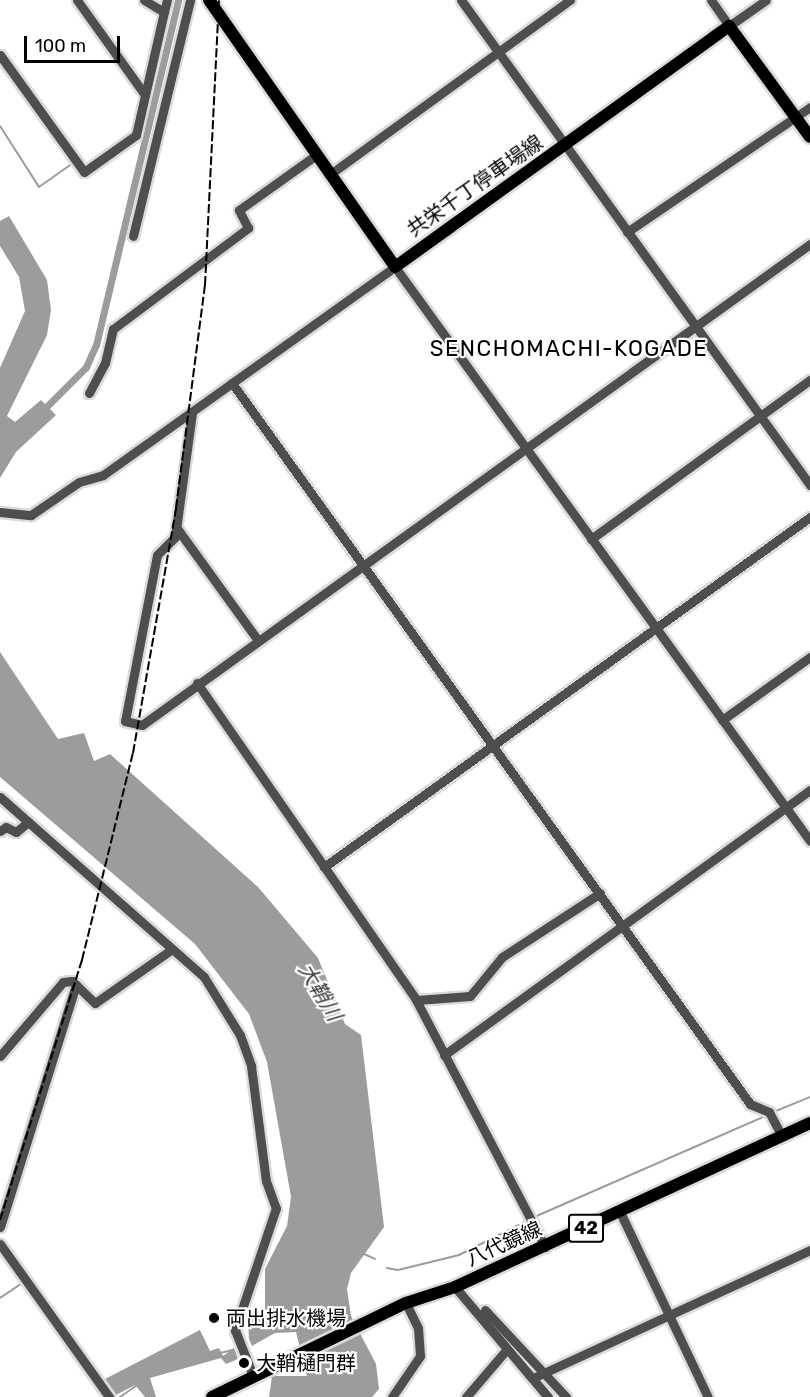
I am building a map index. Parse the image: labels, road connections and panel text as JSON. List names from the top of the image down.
{
  "streets": {
    "main road": ["共栄千丁停車場線", "42", "八代鏡線"]
  },
  "districts": ["SENCHOMACHI-KOGADE"],
  "water": ["大鞘川"],
  "places": ["両出排水機場", "大鞘樋門群"],
  "scale_bar": "100 m"
}
